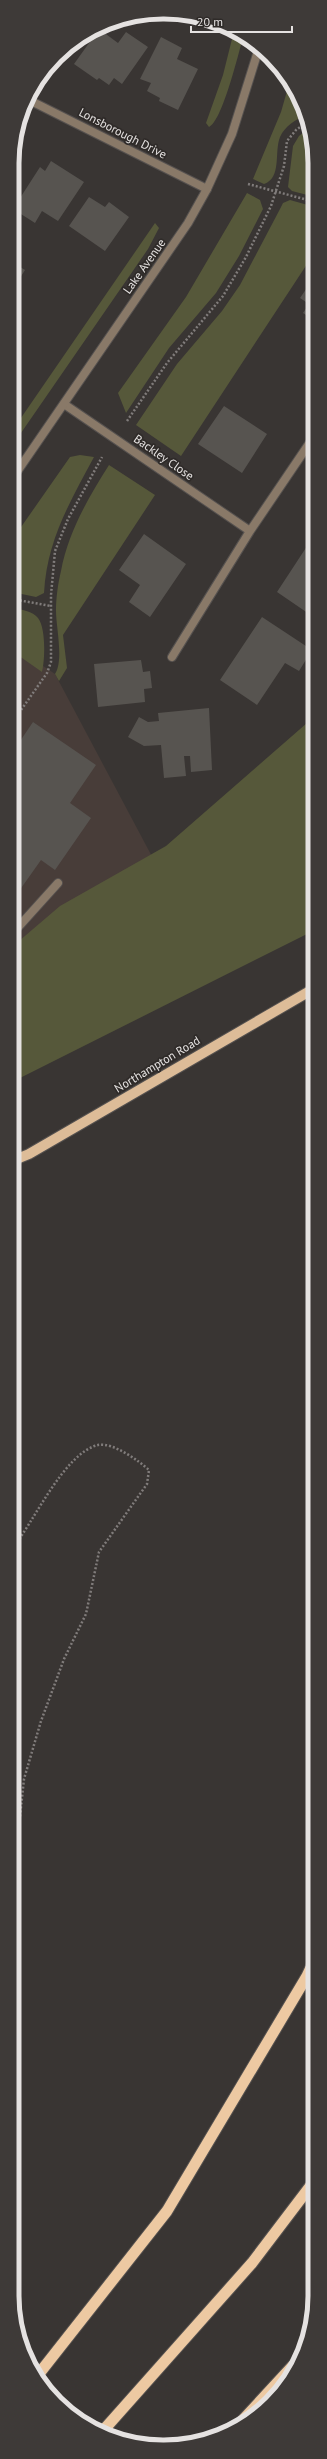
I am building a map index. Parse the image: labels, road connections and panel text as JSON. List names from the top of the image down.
{
  "streets": {
    "main road": ["Northampton Road"],
    "street": ["Lonsborough Drive", "Lake Avenue", "Backley Close"]
  },
  "crossings": [
    ["Lonsborough Drive", "Lake Avenue"],
    ["Lake Avenue", "Backley Close"]
  ],
  "scale_bar": "20 m"
}
